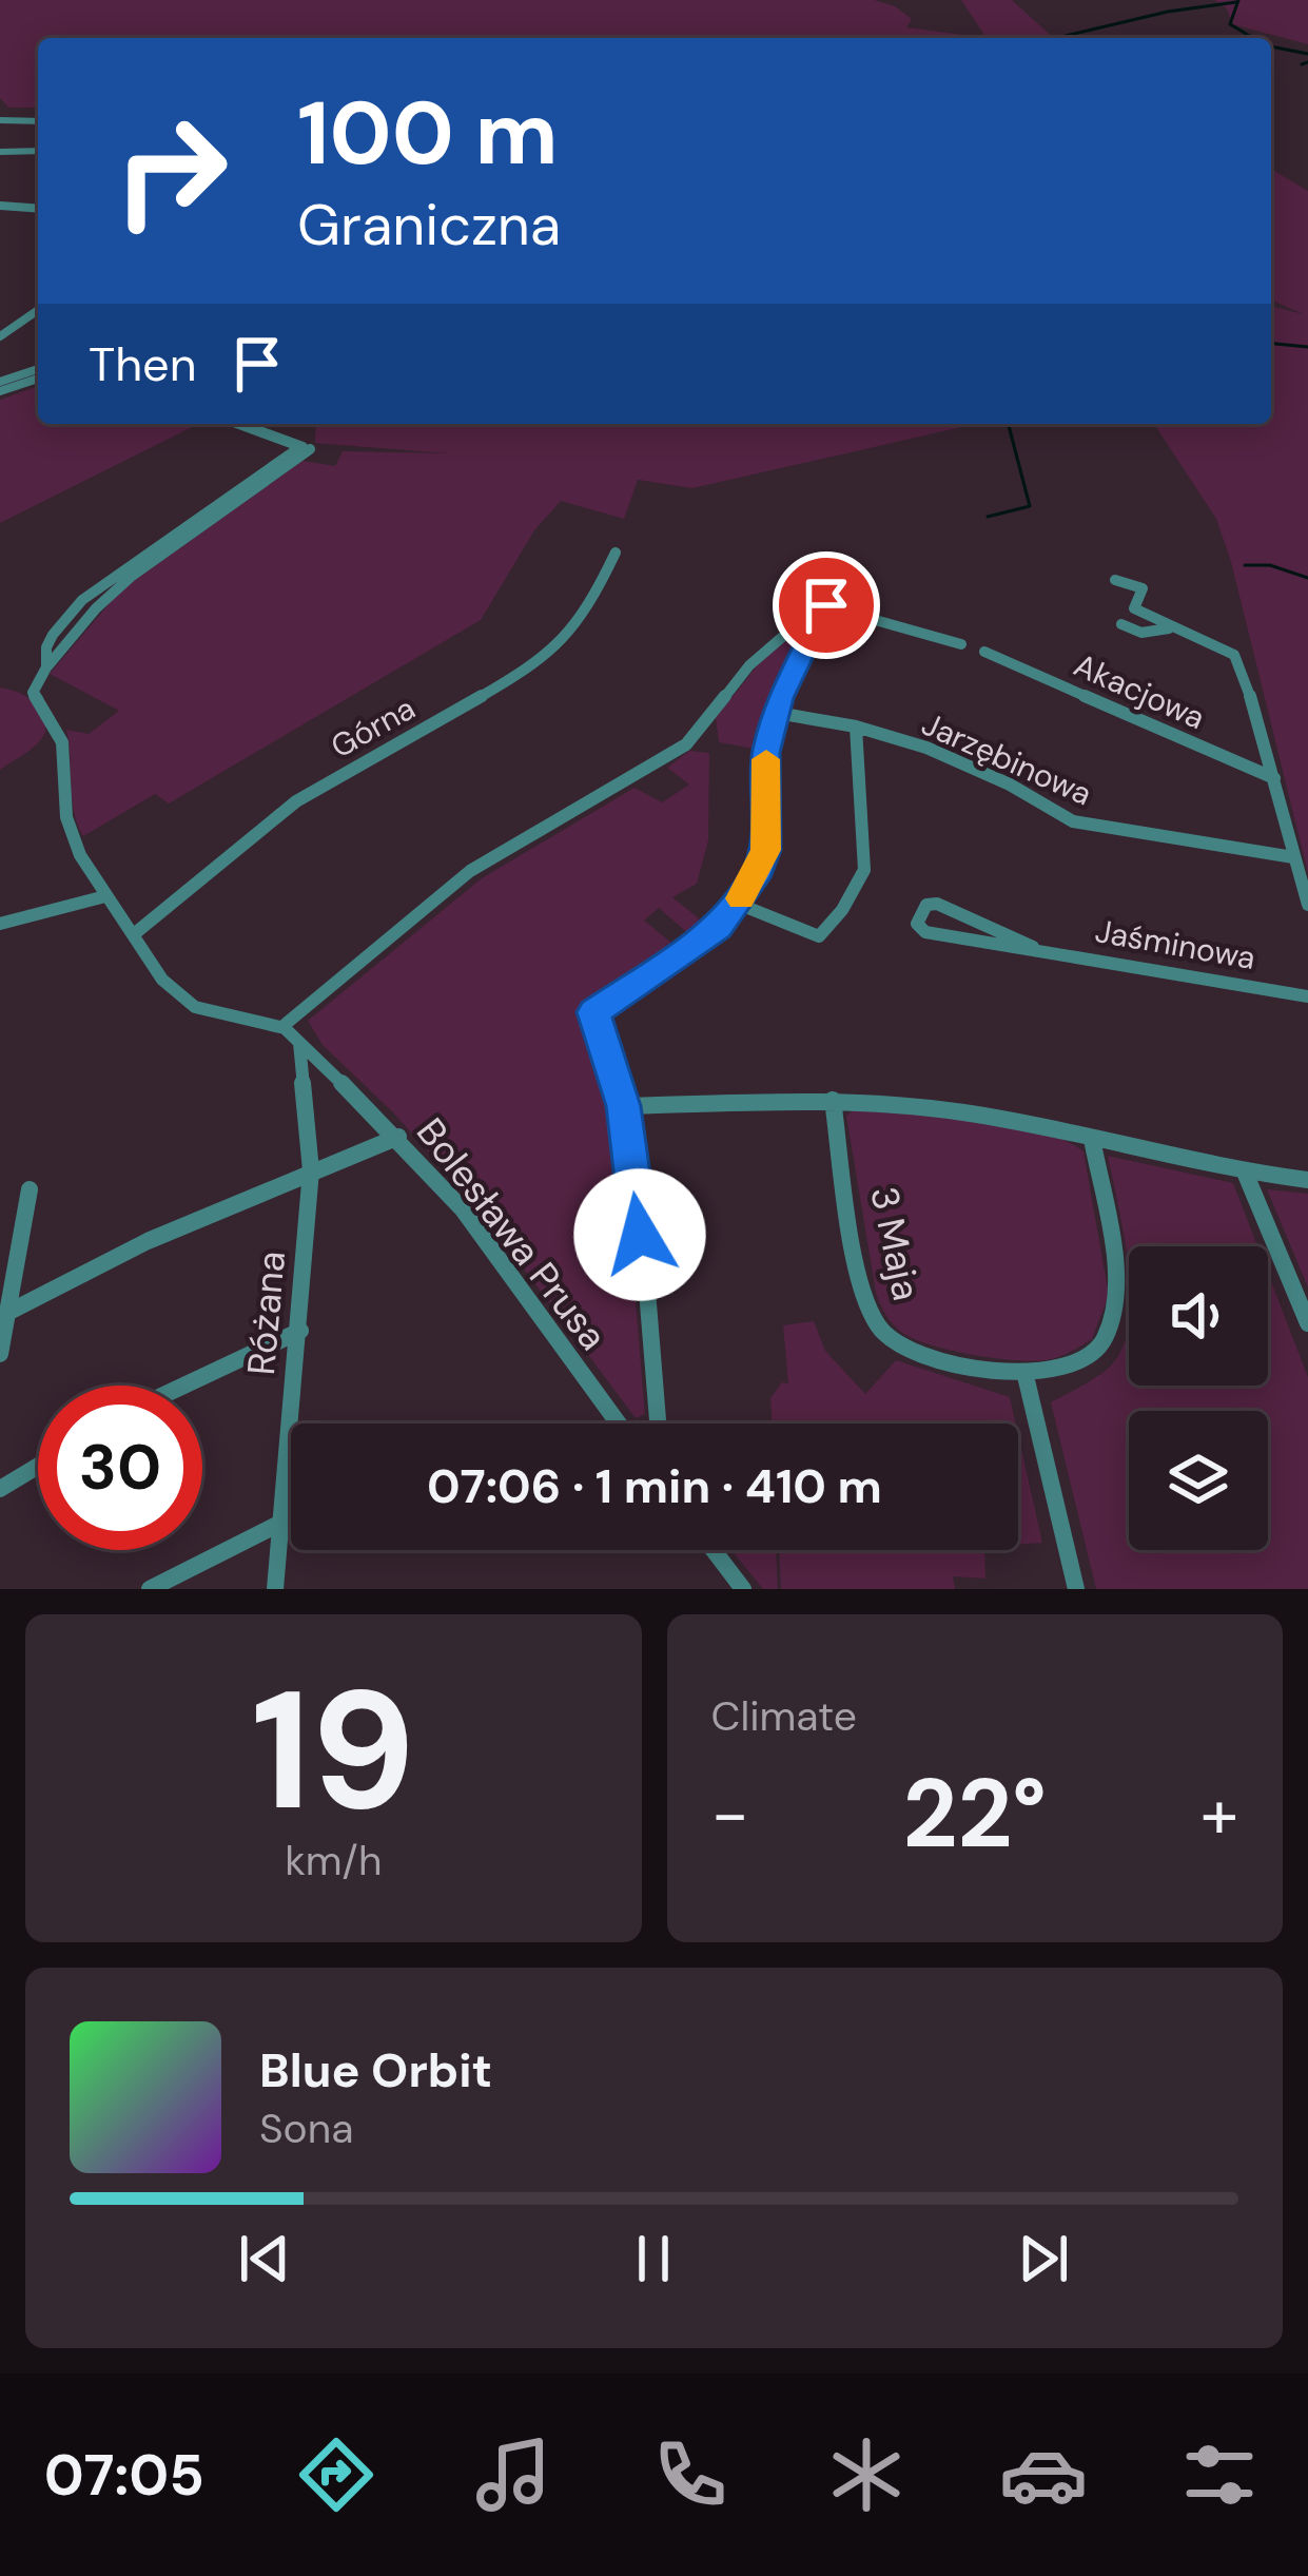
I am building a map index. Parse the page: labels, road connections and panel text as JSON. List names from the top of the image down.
{
  "streets": {
    "street": [
      "Akacjowa",
      "Górna",
      "Jarzębinowa",
      "Jaśminowa",
      "Bolesława Prusa",
      "3 Maja",
      "Różana"
    ]
  },
  "crossings": [
    ["Bolesława Prusa", "Różana"]
  ],
  "page": {
    "turn": ["100 m", "Graniczna"],
    "then": "Then",
    "limit": "30",
    "trip": "07:06 · 1 min · 410 m",
    "tile": [
      ["19", "km/h"],
      "Climate"
    ],
    "heat": ["−", "22°", "+"],
    "song": ["Blue Orbit", "Sona"],
    "tabs": "07:05"
  }
}
